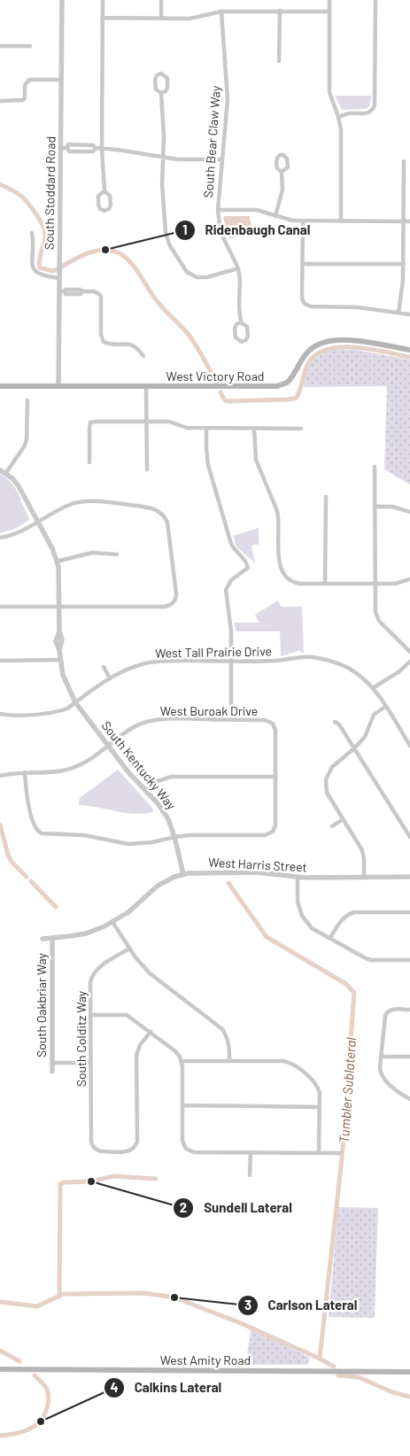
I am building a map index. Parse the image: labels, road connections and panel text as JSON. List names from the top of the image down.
{
  "streets": {
    "main road": ["West Victory Road", "West Amity Road"],
    "street": [
      "South Bear Claw Way",
      "South Stoddard Road",
      "West Tall Prairie Drive",
      "West Buroak Drive",
      "South Kentucky Way",
      "West Harris Street",
      "South Oakbriar Way",
      "South Colditz Way"
    ]
  },
  "crossings": [
    ["South Stoddard Road", "West Victory Road"],
    ["West Tall Prairie Drive", "South Kentucky Way"],
    ["West Buroak Drive", "South Kentucky Way"],
    ["South Kentucky Way", "West Harris Street"],
    ["West Harris Street", "South Oakbriar Way"]
  ],
  "water": ["Tumbler Sublateral"],
  "places": [
    "Ridenbaugh Canal",
    "Sundell Lateral",
    "Carlson Lateral",
    "Calkins Lateral"
  ]
}
